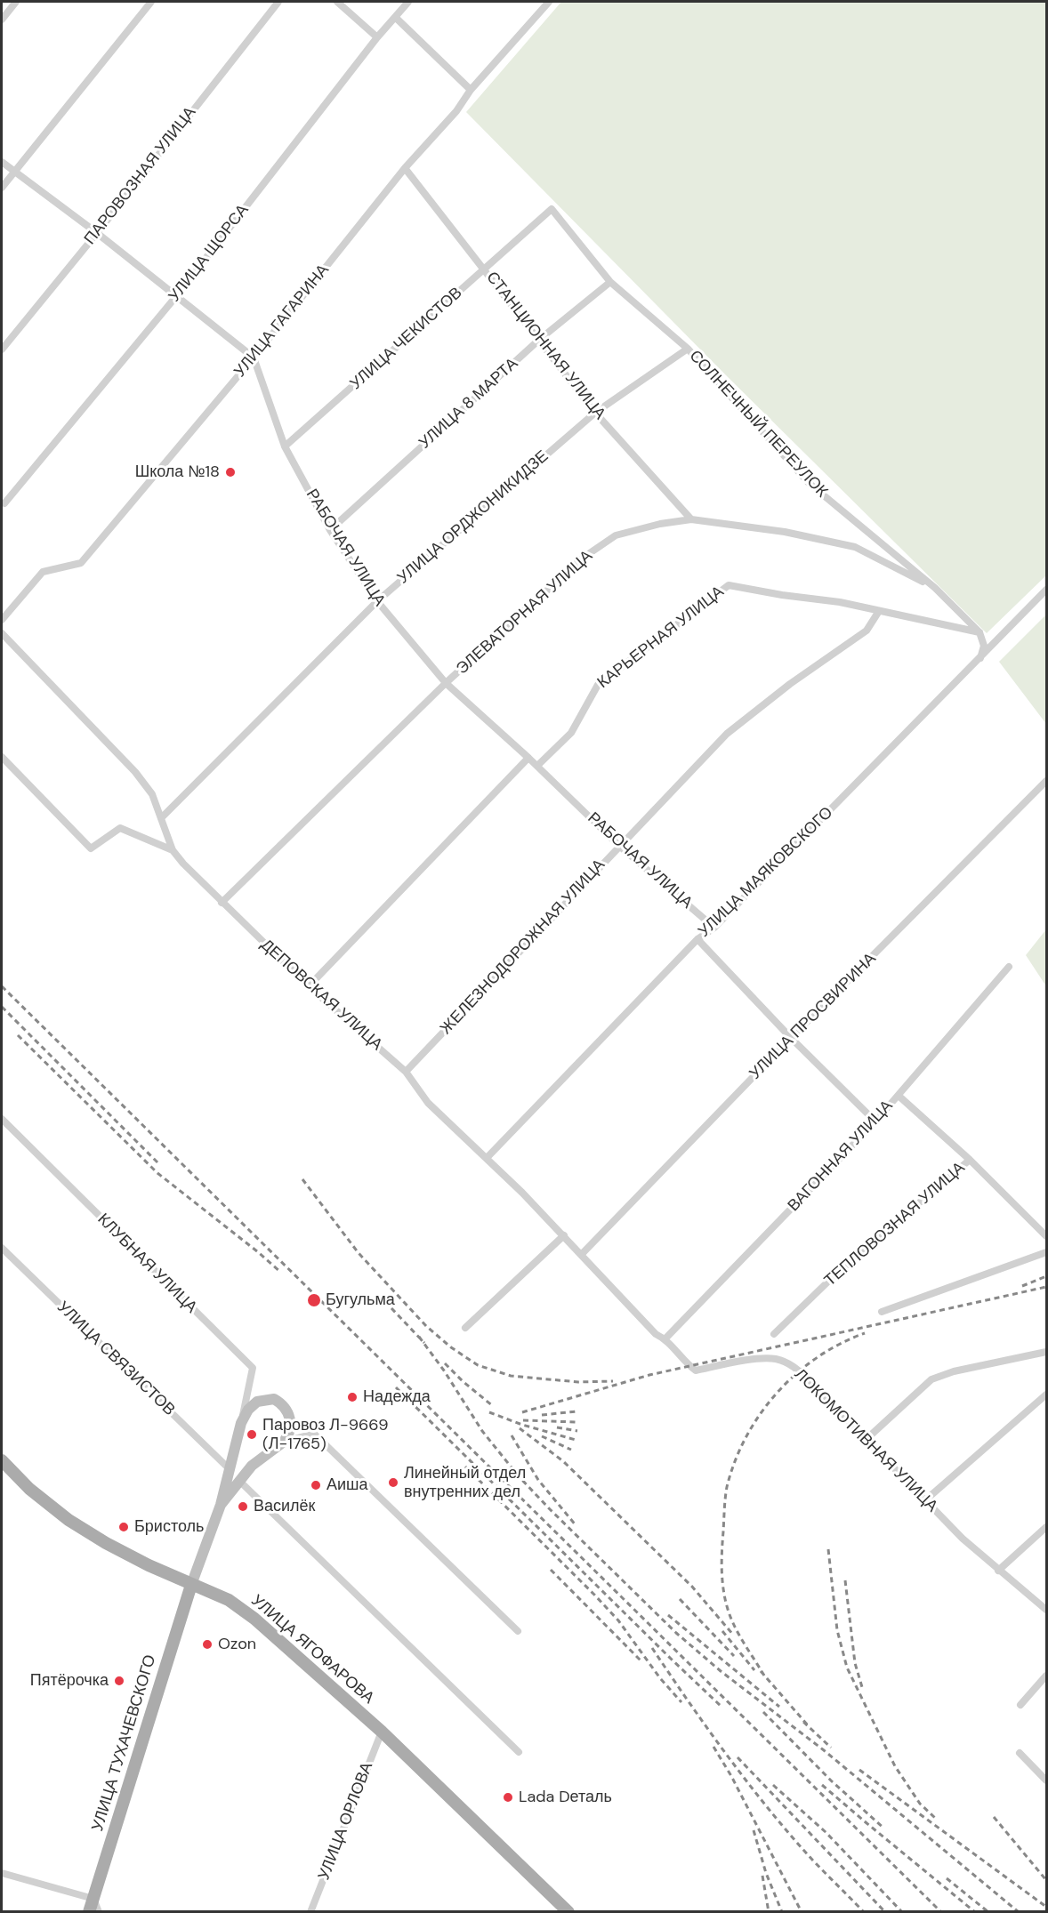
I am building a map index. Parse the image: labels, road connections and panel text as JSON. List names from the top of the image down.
{
  "streets": {
    "main road": ["УЛИЦА ЯГОФАРОВА", "УЛИЦА ТУХАЧЕВСКОГО"],
    "street": [
      "ПАРОВОЗНАЯ УЛИЦА",
      "УЛИЦА ЩОРСА",
      "УЛИЦА ГАГАРИНА",
      "УЛИЦА ЧЕКИСТОВ",
      "СТАНЦИОННАЯ УЛИЦА",
      "УЛИЦА 8 МАРТА",
      "СОЛНЕЧНЫЙ ПЕРЕУЛОК",
      "УЛИЦА ОРДЖОНИКИДЗЕ",
      "РАБОЧАЯ УЛИЦА",
      "ЭЛЕВАТОРНАЯ УЛИЦА",
      "КАРЬЕРНАЯ УЛИЦА",
      "УЛИЦА МАЯКОВСКОГО",
      "ЖЕЛЕЗНОДОРОЖНАЯ УЛИЦА",
      "ДЕПОВСКАЯ УЛИЦА",
      "УЛИЦА ПРОСВИРИНА",
      "ВАГОННАЯ УЛИЦА",
      "ТЕПЛОВОЗНАЯ УЛИЦА",
      "КЛУБНАЯ УЛИЦА",
      "УЛИЦА СВЯЗИСТОВ",
      "ЛОКОМОТИВНАЯ УЛИЦА",
      "УЛИЦА ОРЛОВА"
    ]
  },
  "crossings": [
    ["УЛИЦА ГАГАРИНА", "СТАНЦИОННАЯ УЛИЦА"],
    ["УЛИЦА ГАГАРИНА", "РАБОЧАЯ УЛИЦА"],
    ["УЛИЦА ЧЕКИСТОВ", "СТАНЦИОННАЯ УЛИЦА"],
    ["УЛИЦА ЧЕКИСТОВ", "СОЛНЕЧНЫЙ ПЕРЕУЛОК"],
    ["УЛИЦА ЧЕКИСТОВ", "РАБОЧАЯ УЛИЦА"],
    ["СТАНЦИОННАЯ УЛИЦА", "УЛИЦА 8 МАРТА"],
    ["СТАНЦИОННАЯ УЛИЦА", "УЛИЦА ОРДЖОНИКИДЗЕ"],
    ["СТАНЦИОННАЯ УЛИЦА", "ЭЛЕВАТОРНАЯ УЛИЦА"],
    ["УЛИЦА 8 МАРТА", "СОЛНЕЧНЫЙ ПЕРЕУЛОК"],
    ["УЛИЦА 8 МАРТА", "РАБОЧАЯ УЛИЦА"],
    ["СОЛНЕЧНЫЙ ПЕРЕУЛОК", "УЛИЦА ОРДЖОНИКИДЗЕ"],
    ["СОЛНЕЧНЫЙ ПЕРЕУЛОК", "ЭЛЕВАТОРНАЯ УЛИЦА"],
    ["СОЛНЕЧНЫЙ ПЕРЕУЛОК", "КАРЬЕРНАЯ УЛИЦА"],
    ["УЛИЦА ОРДЖОНИКИДЗЕ", "РАБОЧАЯ УЛИЦА"],
    ["УЛИЦА ОРДЖОНИКИДЗЕ", "ДЕПОВСКАЯ УЛИЦА"],
    ["РАБОЧАЯ УЛИЦА", "ЭЛЕВАТОРНАЯ УЛИЦА"],
    ["РАБОЧАЯ УЛИЦА", "КАРЬЕРНАЯ УЛИЦА"],
    ["РАБОЧАЯ УЛИЦА", "УЛИЦА МАЯКОВСКОГО"],
    ["РАБОЧАЯ УЛИЦА", "ЖЕЛЕЗНОДОРОЖНАЯ УЛИЦА"],
    ["ЭЛЕВАТОРНАЯ УЛИЦА", "ДЕПОВСКАЯ УЛИЦА"],
    ["КАРЬЕРНАЯ УЛИЦА", "ЖЕЛЕЗНОДОРОЖНАЯ УЛИЦА"],
    ["УЛИЦА МАЯКОВСКОГО", "ДЕПОВСКАЯ УЛИЦА"],
    ["ЖЕЛЕЗНОДОРОЖНАЯ УЛИЦА", "ДЕПОВСКАЯ УЛИЦА"],
    ["ДЕПОВСКАЯ УЛИЦА", "УЛИЦА ПРОСВИРИНА"],
    ["ДЕПОВСКАЯ УЛИЦА", "ВАГОННАЯ УЛИЦА"],
    ["ДЕПОВСКАЯ УЛИЦА", "ЛОКОМОТИВНАЯ УЛИЦА"],
    ["ВАГОННАЯ УЛИЦА", "ТЕПЛОВОЗНАЯ УЛИЦА"],
    ["ВАГОННАЯ УЛИЦА", "ЛОКОМОТИВНАЯ УЛИЦА"],
    ["УЛИЦА ЯГОФАРОВА", "УЛИЦА ТУХАЧЕВСКОГО"],
    ["УЛИЦА ЯГОФАРОВА", "УЛИЦА ОРЛОВА"]
  ],
  "places": [
    "Школа №18",
    "Бугульма",
    "Надежда",
    "Паровоз Л-9669 (Л-1765)",
    "Линейный отдел внутренних дел",
    "Аиша",
    "Василёк",
    "Бристоль",
    "Ozon",
    "Пятёрочка",
    "Lada Dеталь"
  ]
}
